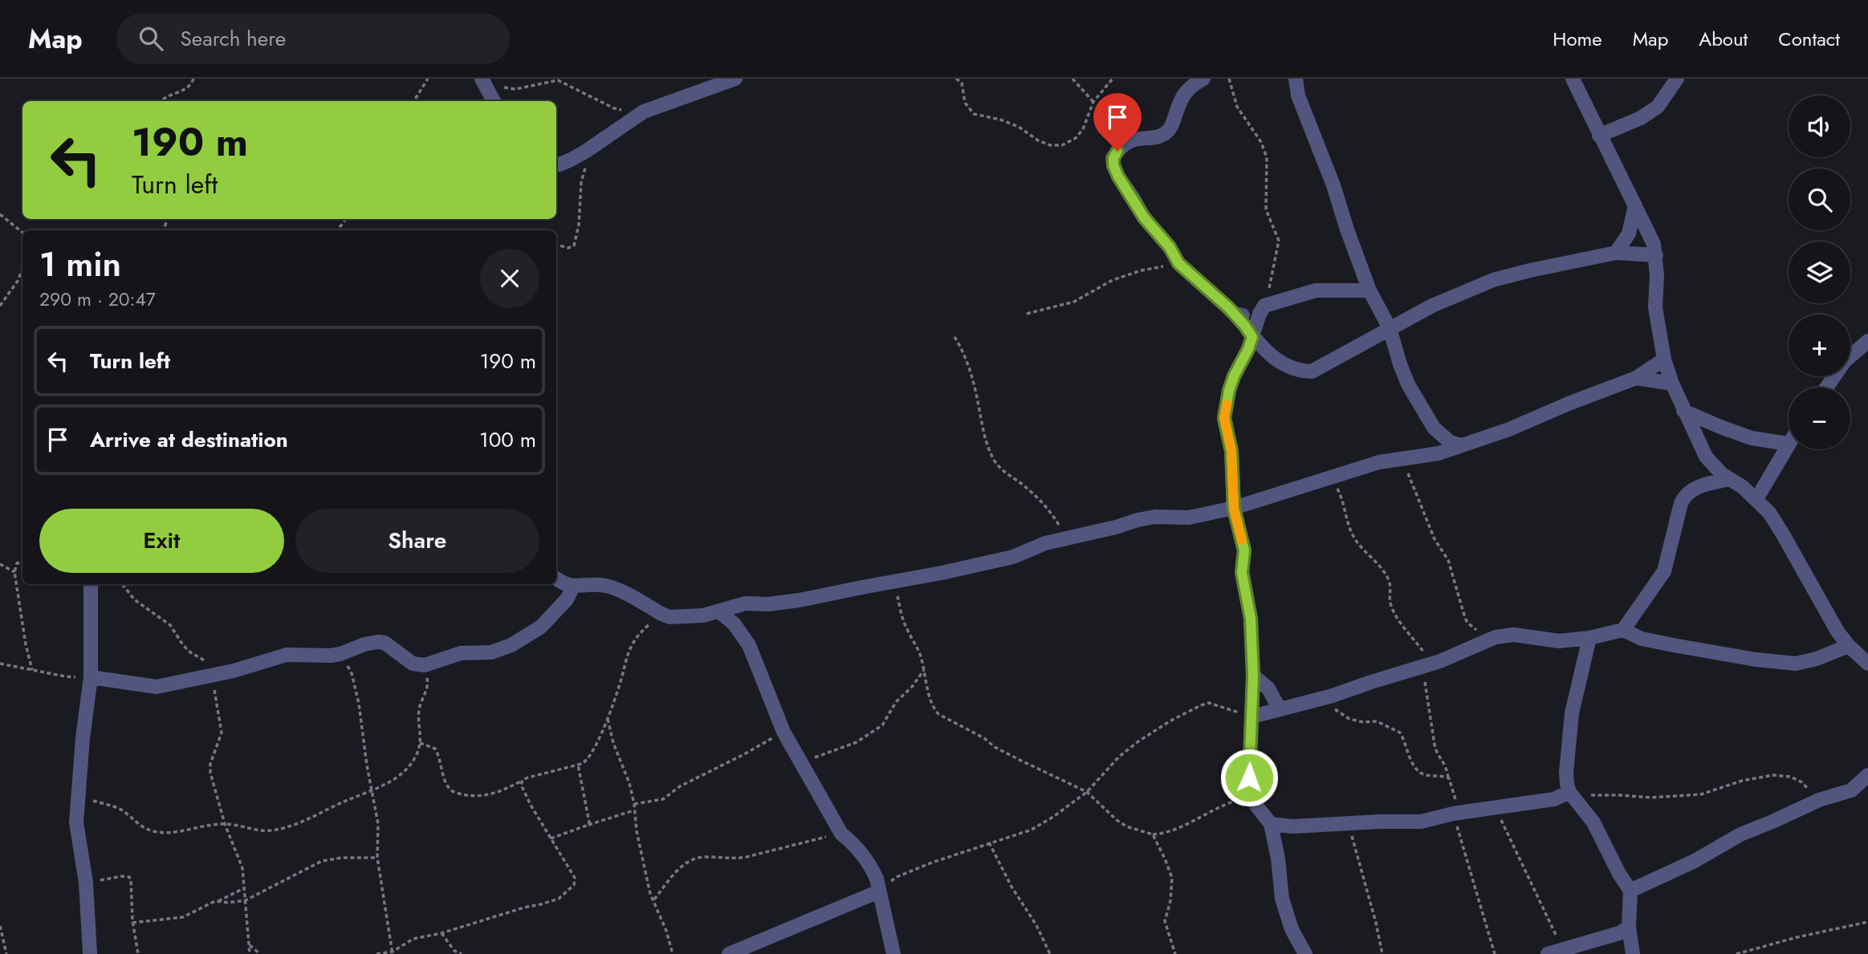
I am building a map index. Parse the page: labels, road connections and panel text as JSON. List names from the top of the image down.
{
  "page": {
    "header": "Map",
    "search": "Search here",
    "nav": [
      "Home",
      "Map",
      "About",
      "Contact"
    ],
    "map_buttons": ["+", "−"],
    "turn": ["190 m", "Turn left"],
    "heading": ["1 min", "290 m · 20:47"],
    "list": [
      {
        "name": "Turn left",
        "value": "190 m"
      },
      {
        "name": "Arrive at destination",
        "value": "100 m"
      }
    ],
    "buttons": ["Exit", "Share"]
  }
}
